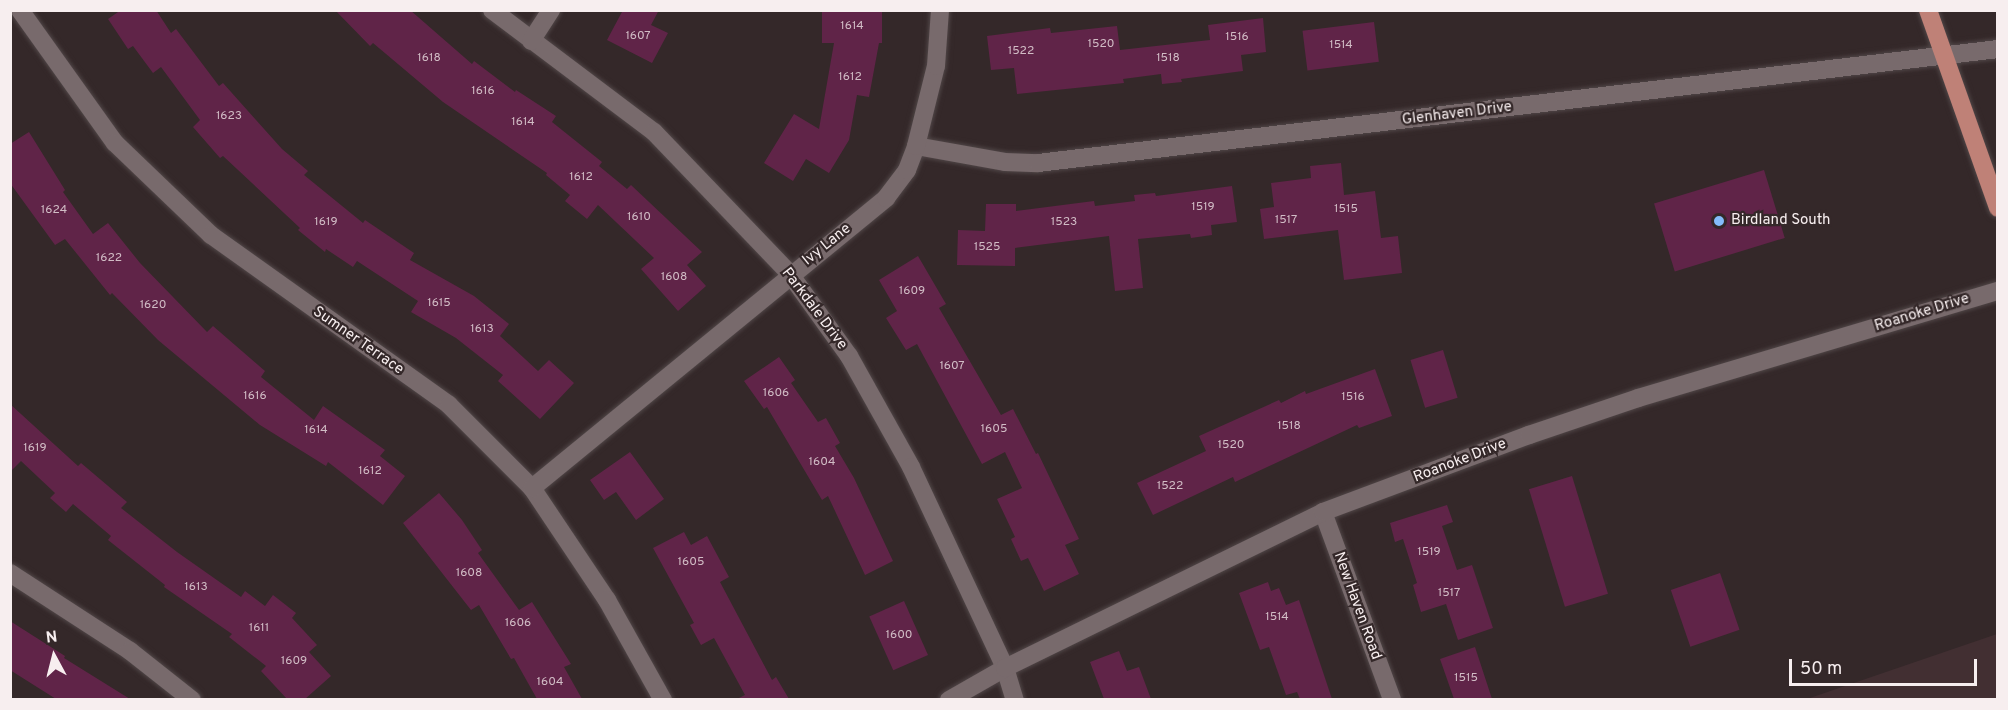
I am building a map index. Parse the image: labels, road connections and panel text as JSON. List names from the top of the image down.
{
  "streets": {
    "street": [
      "Glenhaven Drive",
      "Ivy Lane",
      "Parkdale Drive",
      "Roanoke Drive",
      "Sumner Terrace",
      "New Haven Road"
    ]
  },
  "crossings": [
    ["Glenhaven Drive", "Ivy Lane"],
    ["Ivy Lane", "Parkdale Drive"],
    ["Ivy Lane", "Sumner Terrace"],
    ["Parkdale Drive", "Roanoke Drive"],
    ["Roanoke Drive", "New Haven Road"]
  ],
  "places": ["Birdland South"],
  "house_numbers": [
    "1614",
    "1607",
    "1516",
    "1520",
    "1514",
    "1522",
    "1618",
    "1518",
    "1612",
    "1616",
    "1623",
    "1614",
    "1612",
    "1519",
    "1515",
    "1624",
    "1610",
    "1517",
    "1619",
    "1523",
    "1525",
    "1622",
    "1608",
    "1609",
    "1615",
    "1620",
    "1613",
    "1607",
    "1606",
    "1616",
    "1516",
    "1518",
    "1605",
    "1614",
    "1520",
    "1619",
    "1604",
    "1612",
    "1522",
    "1519",
    "1605",
    "1608",
    "1613",
    "1517",
    "1514",
    "1606",
    "1611",
    "1600",
    "1609",
    "1515",
    "1604"
  ],
  "scale_bar": "50 m",
  "north": "top"
}
